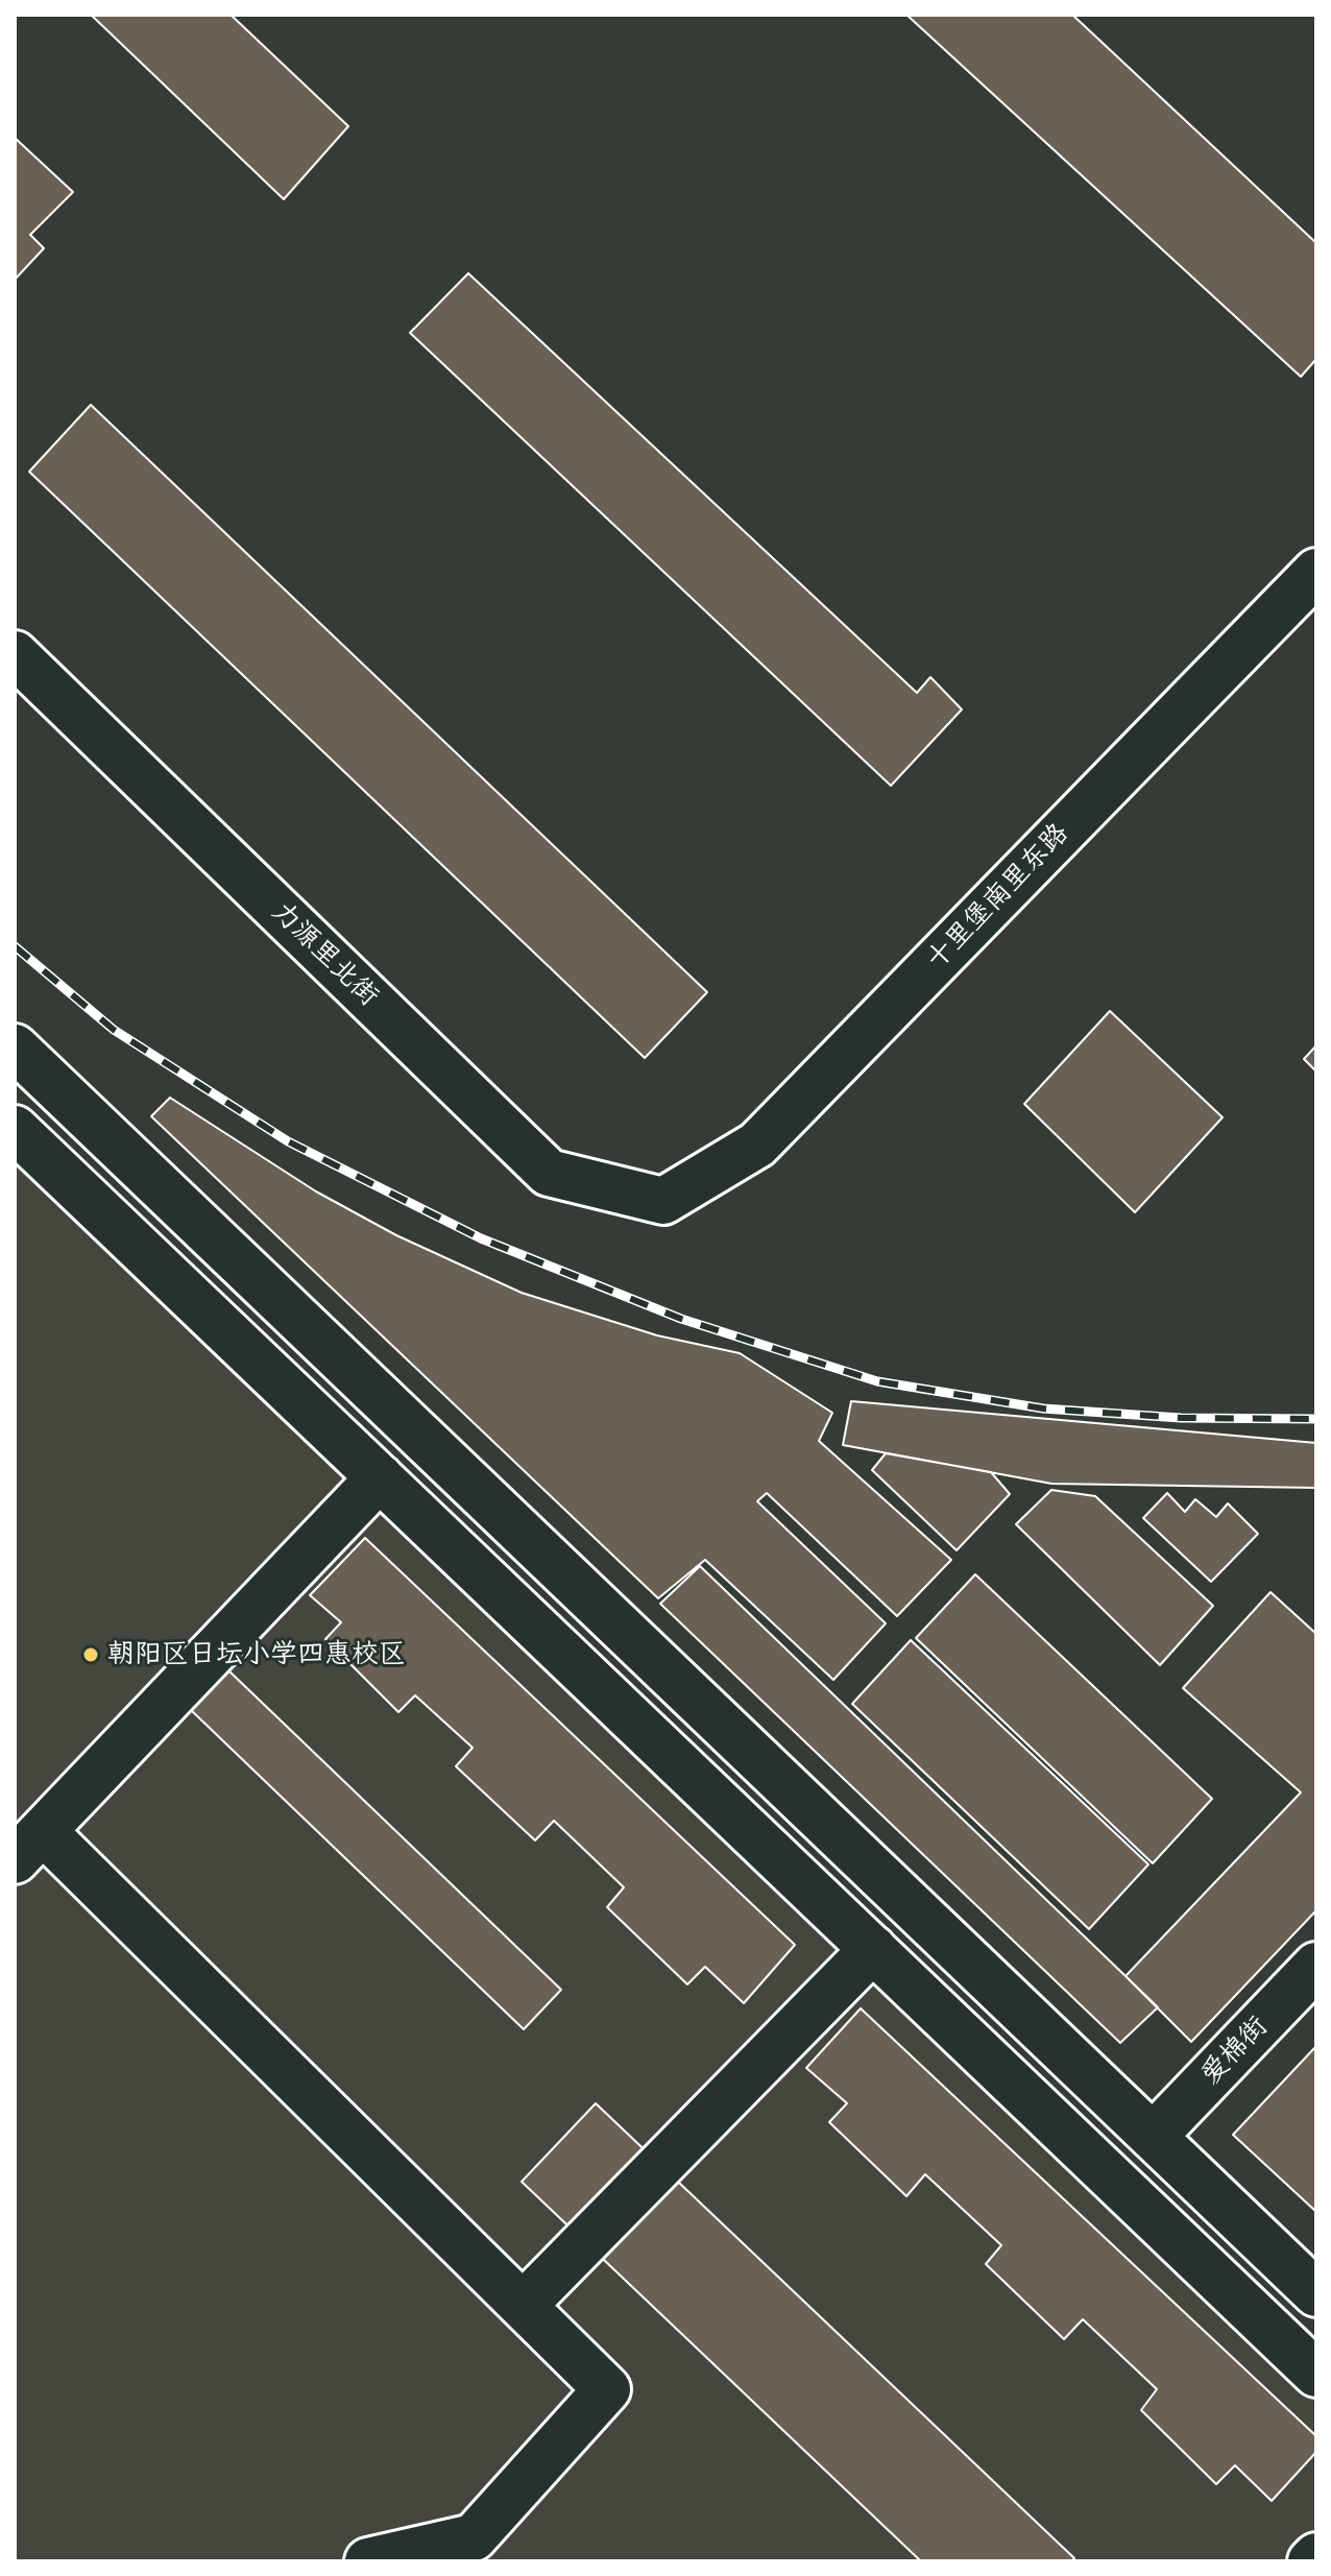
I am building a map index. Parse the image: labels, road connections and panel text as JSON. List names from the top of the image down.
{
  "streets": {
    "street": ["十里堡南里东路", "力源里北街", "爱棉街"]
  },
  "crossings": [
    ["十里堡南里东路", "力源里北街"]
  ],
  "places": ["朝阳区日坛小学四惠校区"]
}
